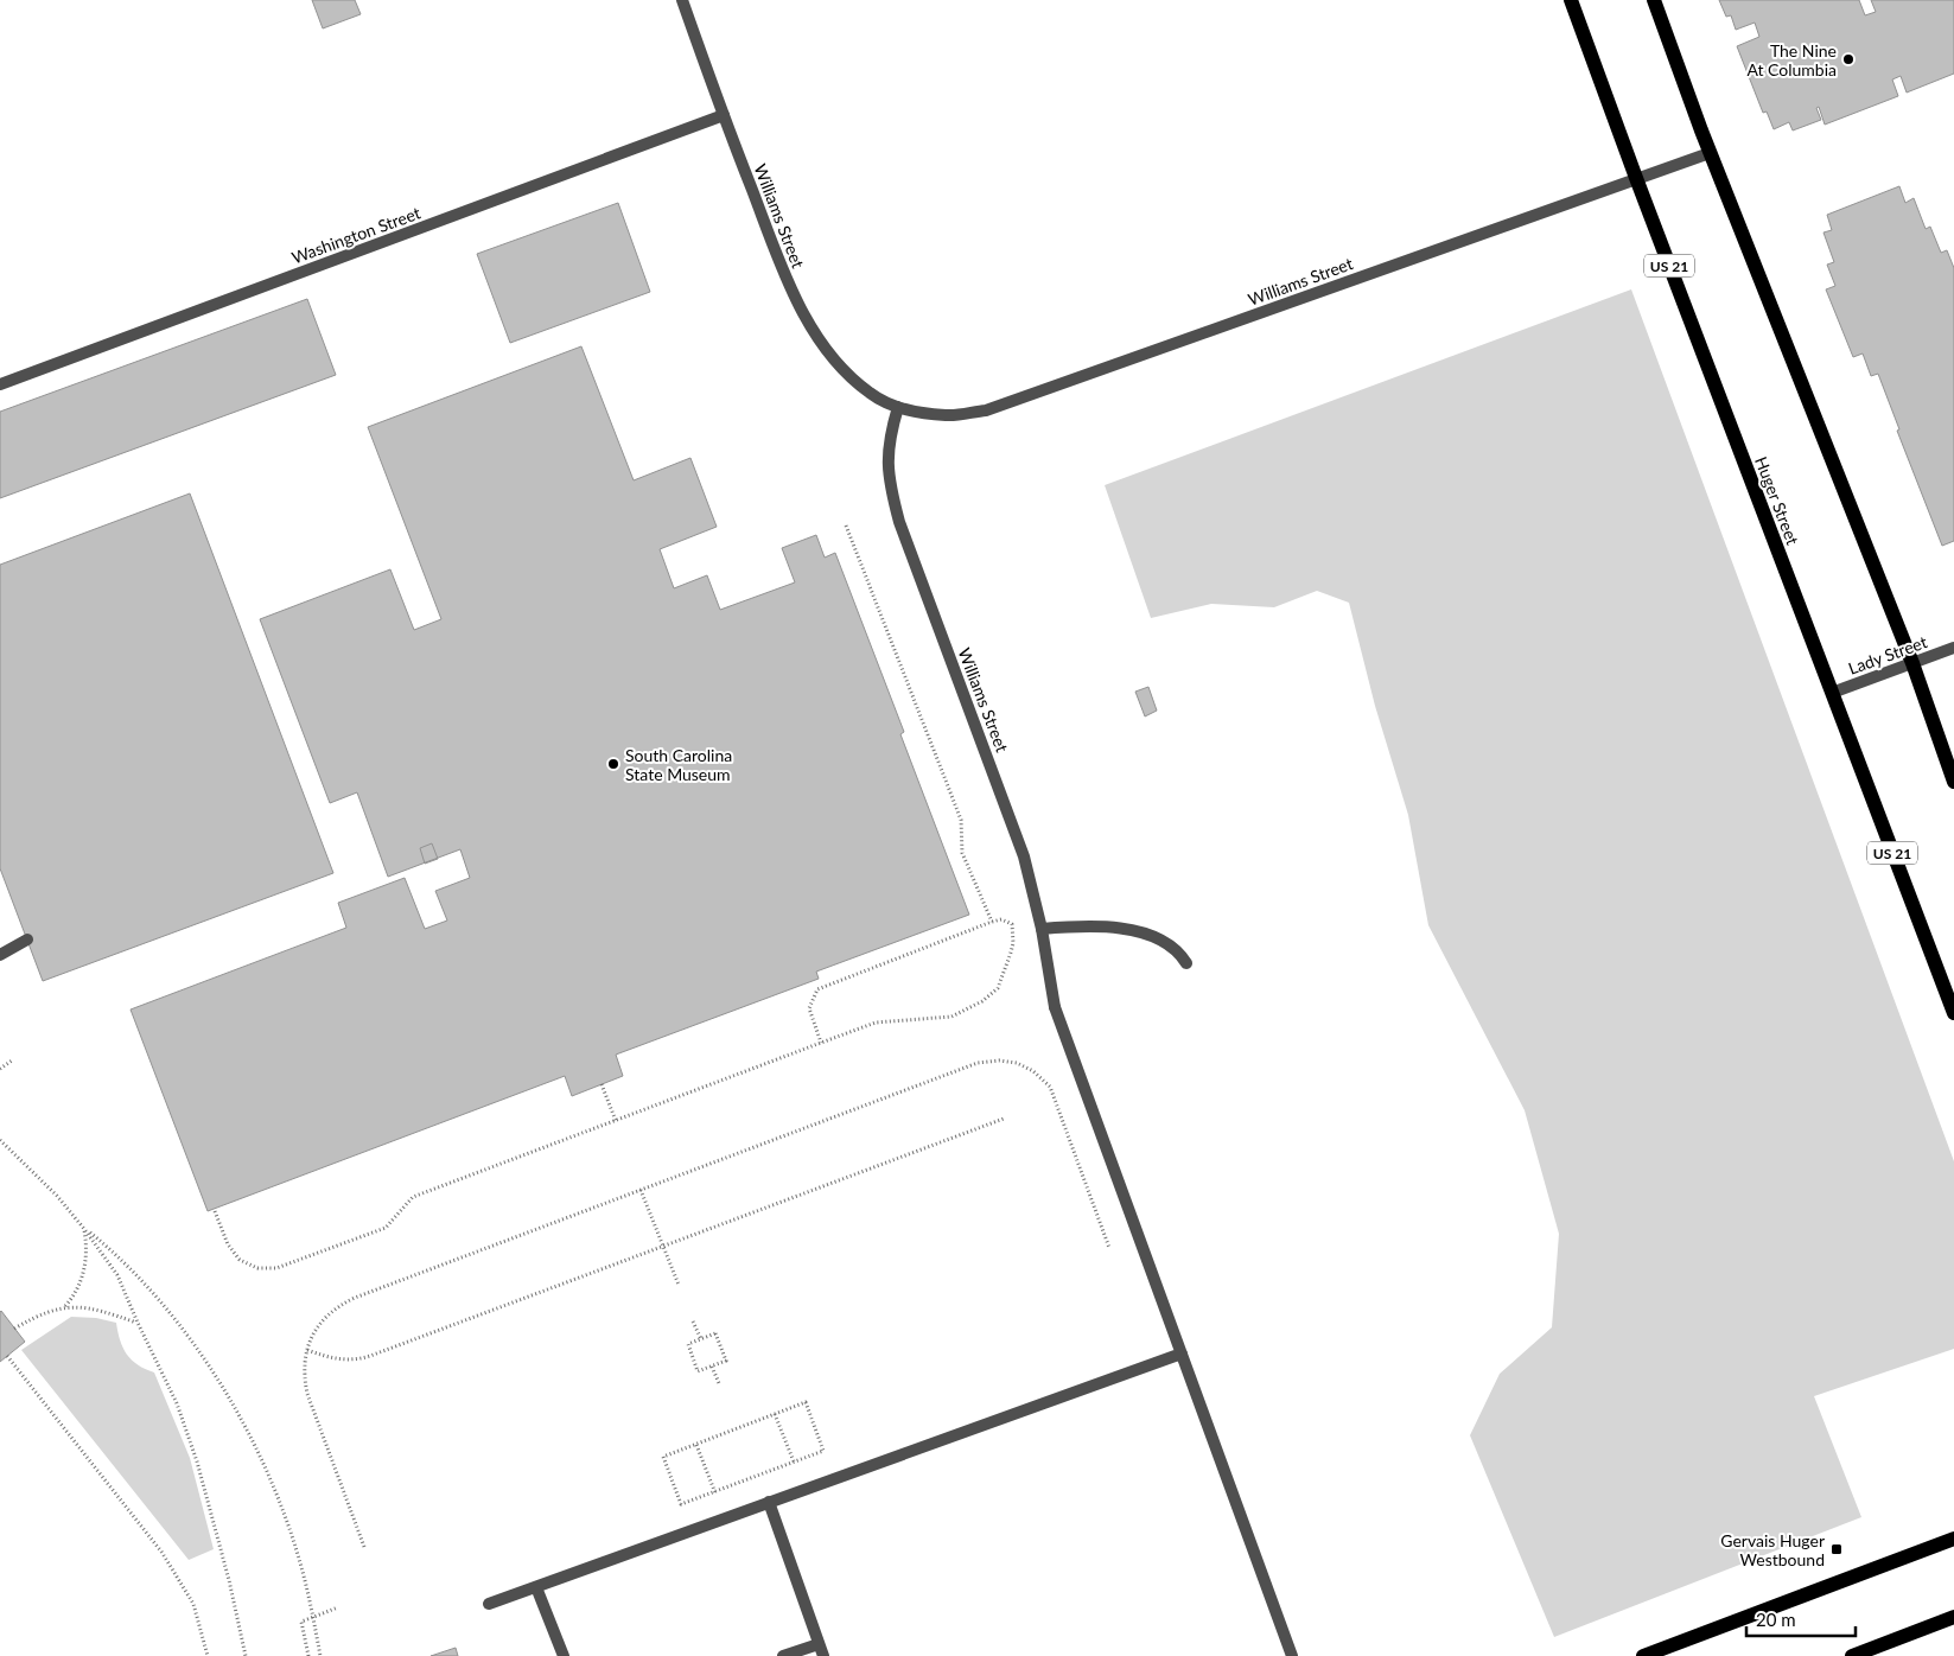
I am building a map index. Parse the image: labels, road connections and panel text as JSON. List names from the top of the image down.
{
  "streets": {
    "main road": ["US 21", "Huger Street"],
    "street": ["Williams Street", "Washington Street", "Lady Street"]
  },
  "crossings": [
    ["Williams Street", "Washington Street"],
    ["Williams Street", "Huger Street"],
    ["Huger Street", "Lady Street"]
  ],
  "places": {
    "other": ["The Nine At Columbia", "South Carolina State Museum"],
    "transit": ["Gervais Huger Westbound"]
  },
  "scale_bar": "20 m"
}
